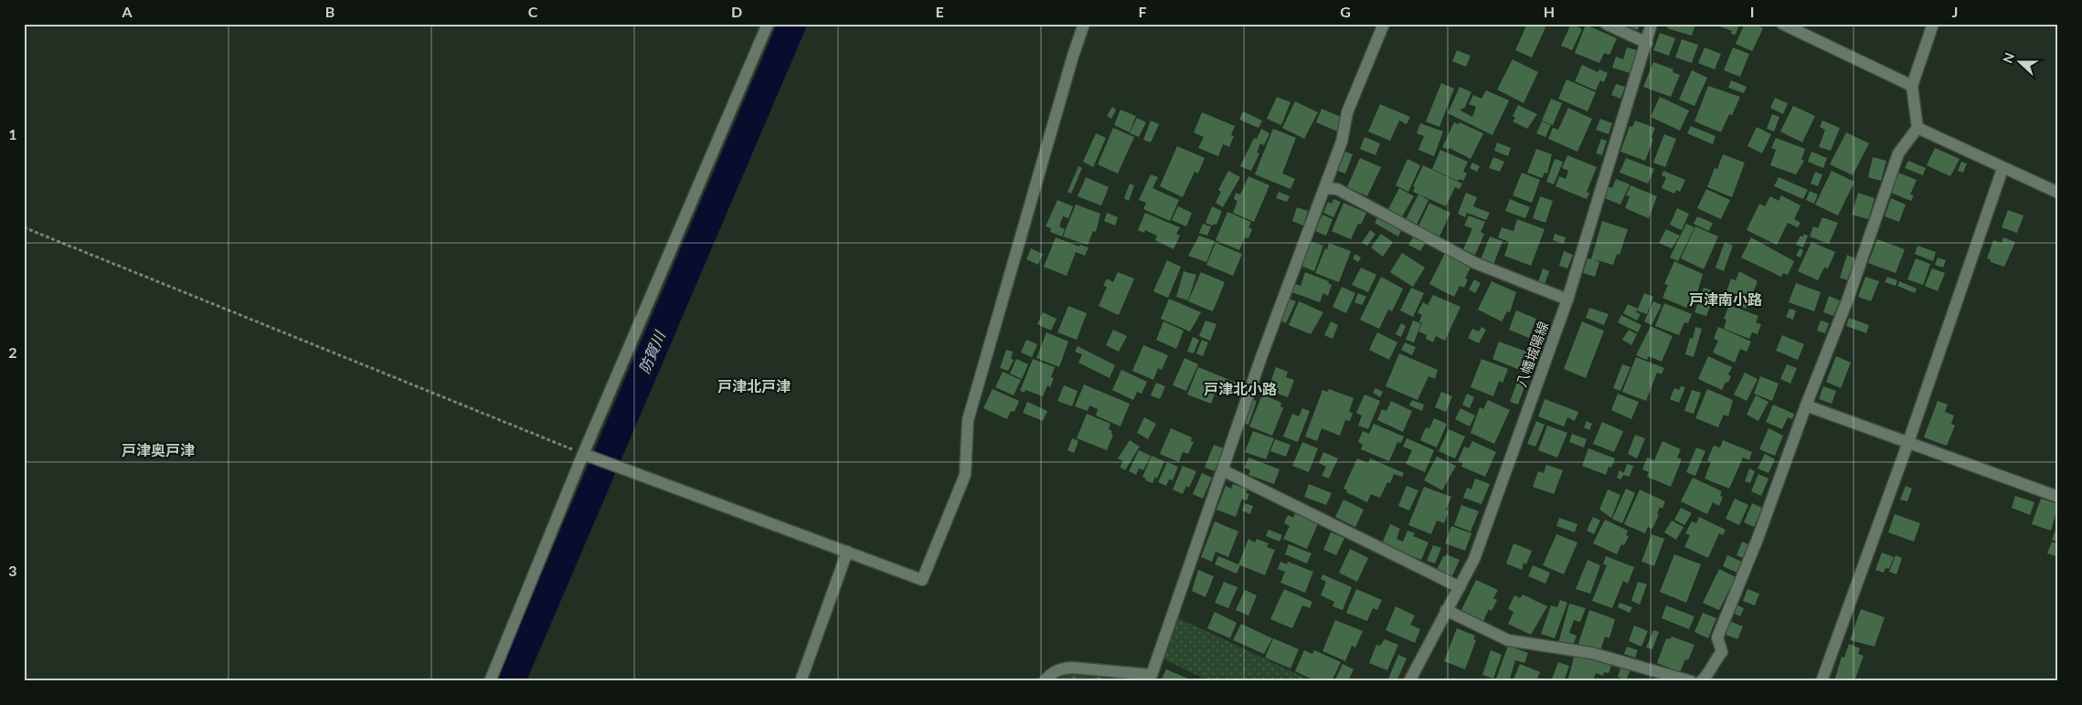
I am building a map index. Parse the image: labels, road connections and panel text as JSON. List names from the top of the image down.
{
  "streets": {
    "street": ["八幡城陽線"]
  },
  "districts": [
    "戸津南小路",
    "戸津北戸津",
    "戸津北小路",
    "戸津奥戸津"
  ],
  "water": ["防賀川"],
  "north": "left",
  "grid": {
    "columns": [
      "A",
      "B",
      "C",
      "D",
      "E",
      "F",
      "G",
      "H",
      "I",
      "J"
    ],
    "rows": ["1", "2", "3"]
  }
}
